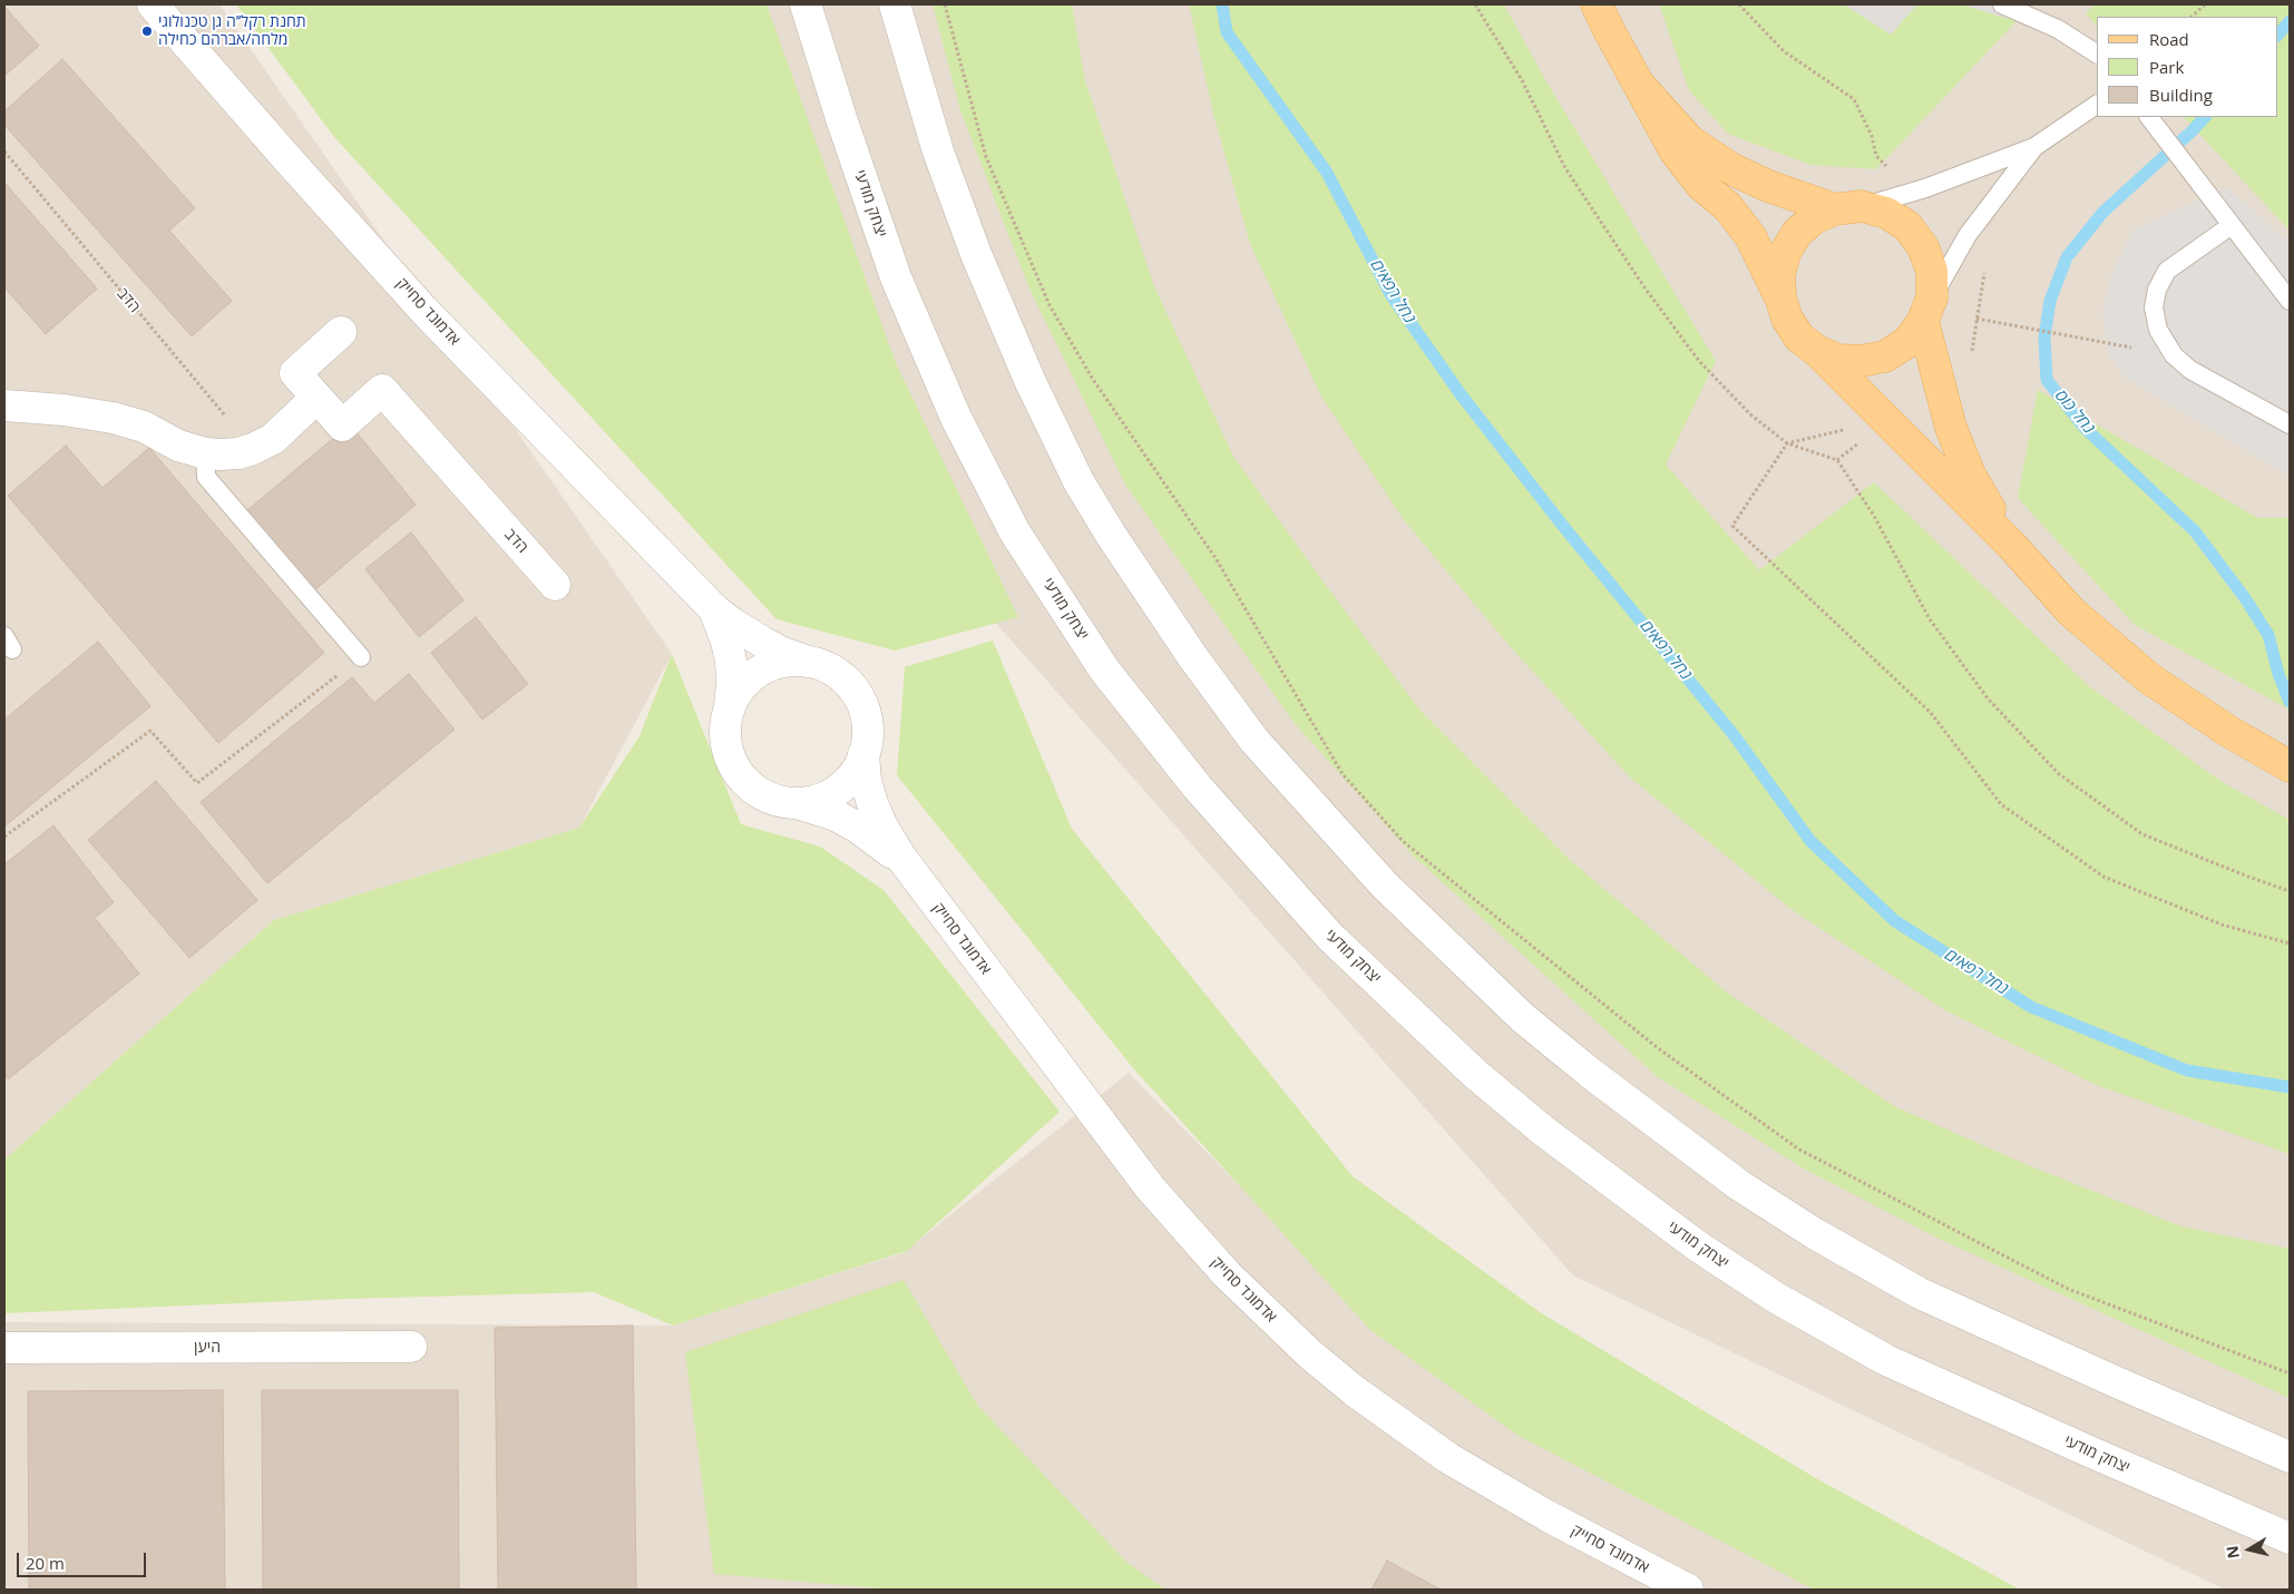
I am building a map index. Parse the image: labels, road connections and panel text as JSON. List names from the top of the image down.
{
  "streets": {
    "street": [
      "יצחק מודעי",
      "הדב",
      "אדמונד סחייק",
      "היען"
    ]
  },
  "water": ["נחל רפאים", "נחל כוס"],
  "places": ["תחנת רקל״ה גן טכנולוגי מלחה/אברהם כחילה"],
  "legend": ["Road", "Park", "Building"],
  "scale_bar": "20 m",
  "north": "left"
}
